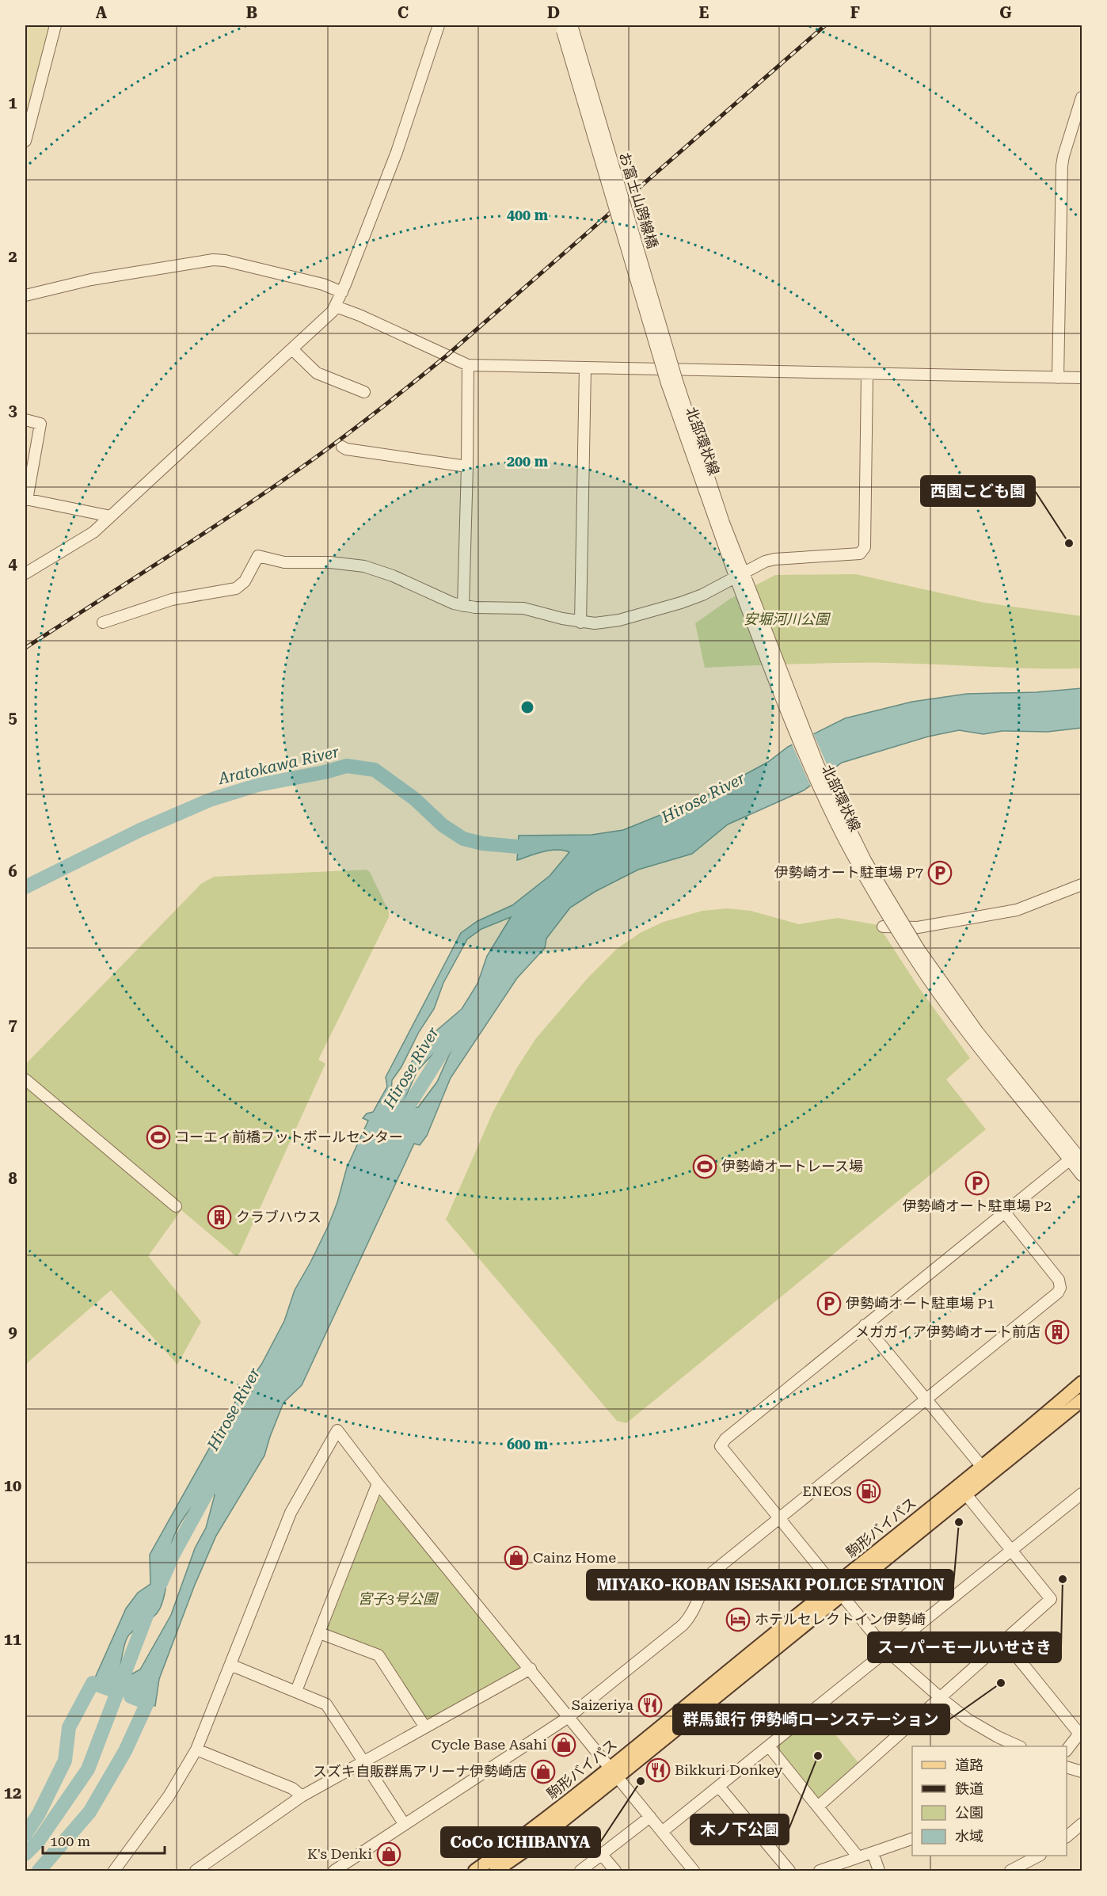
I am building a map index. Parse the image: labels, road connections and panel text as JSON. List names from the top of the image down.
{
  "streets": {
    "main road": ["駒形バイパス"],
    "street": ["お富士山跨線橋", "北部環状線"]
  },
  "crossings": [
    ["お富士山跨線橋", "北部環状線"]
  ],
  "water": ["Aratokawa River", "Hirose River"],
  "parks": ["安堀河川公園", "宮子3号公園"],
  "places": {
    "other": [
      "西園こども園",
      "MIYAKO-KOBAN ISESAKI POLICE STATION",
      "スーパーモールいせさき",
      "群馬銀行 伊勢崎ローンステーション",
      "木ノ下公園",
      "CoCo ICHIBANYA"
    ],
    "parking": ["伊勢崎オート駐車場 P7", "伊勢崎オート駐車場 P2", "伊勢崎オート駐車場 P1"],
    "sports": ["コーエィ前橋フットボールセンター", "伊勢崎オートレース場"],
    "building": ["クラブハウス", "メガガイア伊勢崎オート前店"],
    "fuel station": ["ENEOS"],
    "shop": [
      "Cainz Home",
      "Cycle Base Asahi",
      "スズキ自販群馬アリーナ伊勢崎店",
      "K's Denki"
    ],
    "hotel": ["ホテルセレクトイン伊勢崎"],
    "restaurant": ["Saizeriya", "Bikkuri Donkey"]
  },
  "legend": [
    "道路",
    "鉄道",
    "公園",
    "水域"
  ],
  "scale_bar": "100 m",
  "grid": {
    "columns": [
      "A",
      "B",
      "C",
      "D",
      "E",
      "F",
      "G"
    ],
    "rows": [
      "1",
      "2",
      "3",
      "4",
      "5",
      "6",
      "7",
      "8",
      "9",
      "10",
      "11",
      "12"
    ]
  },
  "rings": ["400 m", "200 m", "600 m"]
}
